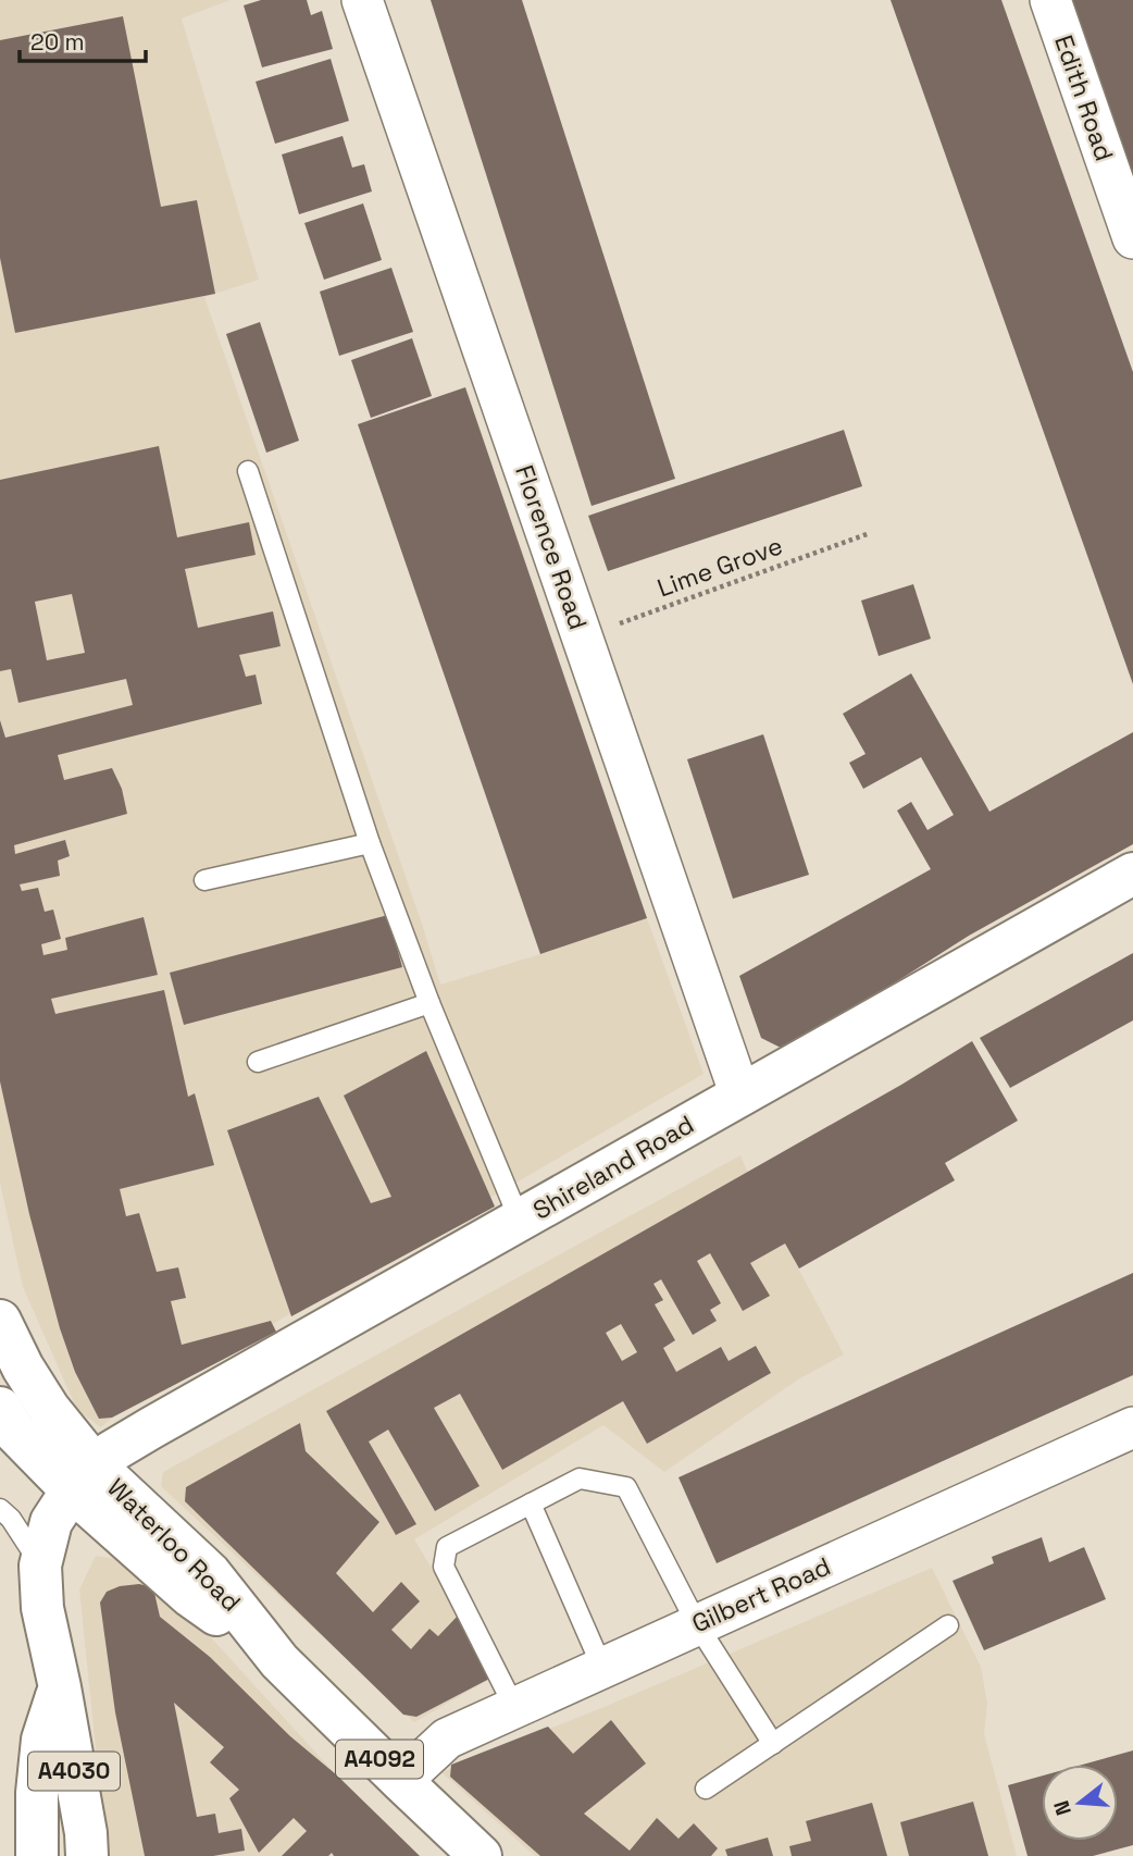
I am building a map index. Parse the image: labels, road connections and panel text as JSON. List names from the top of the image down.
{
  "streets": {
    "main road": [
      "Shireland Road",
      "Waterloo Road",
      "A4092",
      "A4030"
    ],
    "street": ["Edith Road", "Florence Road", "Gilbert Road"],
    "path": ["Lime Grove"]
  },
  "crossings": [
    ["Florence Road", "Lime Grove"],
    ["Florence Road", "Shireland Road"],
    ["Shireland Road", "Waterloo Road"],
    ["Shireland Road", "A4092"],
    ["Shireland Road", "A4030"],
    ["Waterloo Road", "Gilbert Road"],
    ["Waterloo Road", "A4092"],
    ["Waterloo Road", "A4030"],
    ["A4092", "A4030"]
  ],
  "scale_bar": "20 m",
  "north": "left"
}
